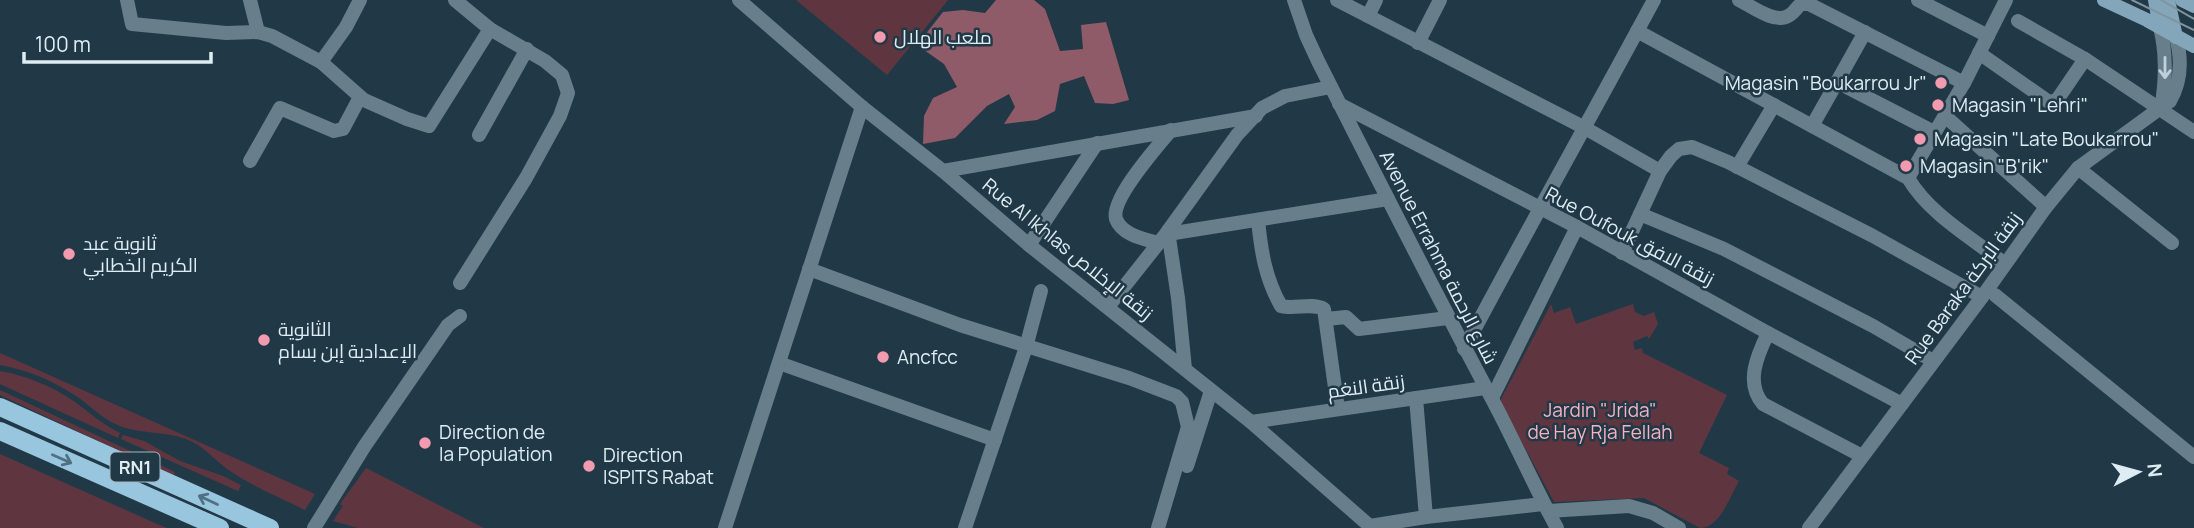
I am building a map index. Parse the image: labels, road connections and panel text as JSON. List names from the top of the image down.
{
  "streets": {
    "main road": ["RN1"],
    "street": [
      "Rue Oufouk زنقة الافق",
      "Rue Al Ikhlas زنقة الإخلاص",
      "Avenue Errahma شارع الرحمة",
      "Rue Baraka زنقة البركة",
      "زنقة النغم"
    ]
  },
  "crossings": [
    ["Rue Oufouk زنقة الافق", "Avenue Errahma شارع الرحمة"],
    ["Rue Oufouk زنقة الافق", "Rue Baraka زنقة البركة"],
    ["Rue Al Ikhlas زنقة الإخلاص", "زنقة النغم"],
    ["Avenue Errahma شارع الرحمة", "زنقة النغم"]
  ],
  "parks": ["Jardin \"Jrida\" de Hay Rja Fellah"],
  "places": [
    "ملعب الهلال",
    "Magasin \"Boukarrou Jr\"",
    "Magasin \"Lehri\"",
    "Magasin \"Late Boukarrou\"",
    "Magasin \"B'rik\"",
    "ثانوية عبد الكريم الخطابي",
    "الثانوية الإعدادية إبن بسام",
    "Ancfcc",
    "Direction de la Population",
    "Direction ISPITS Rabat"
  ],
  "scale_bar": "100 m",
  "north": "right"
}
